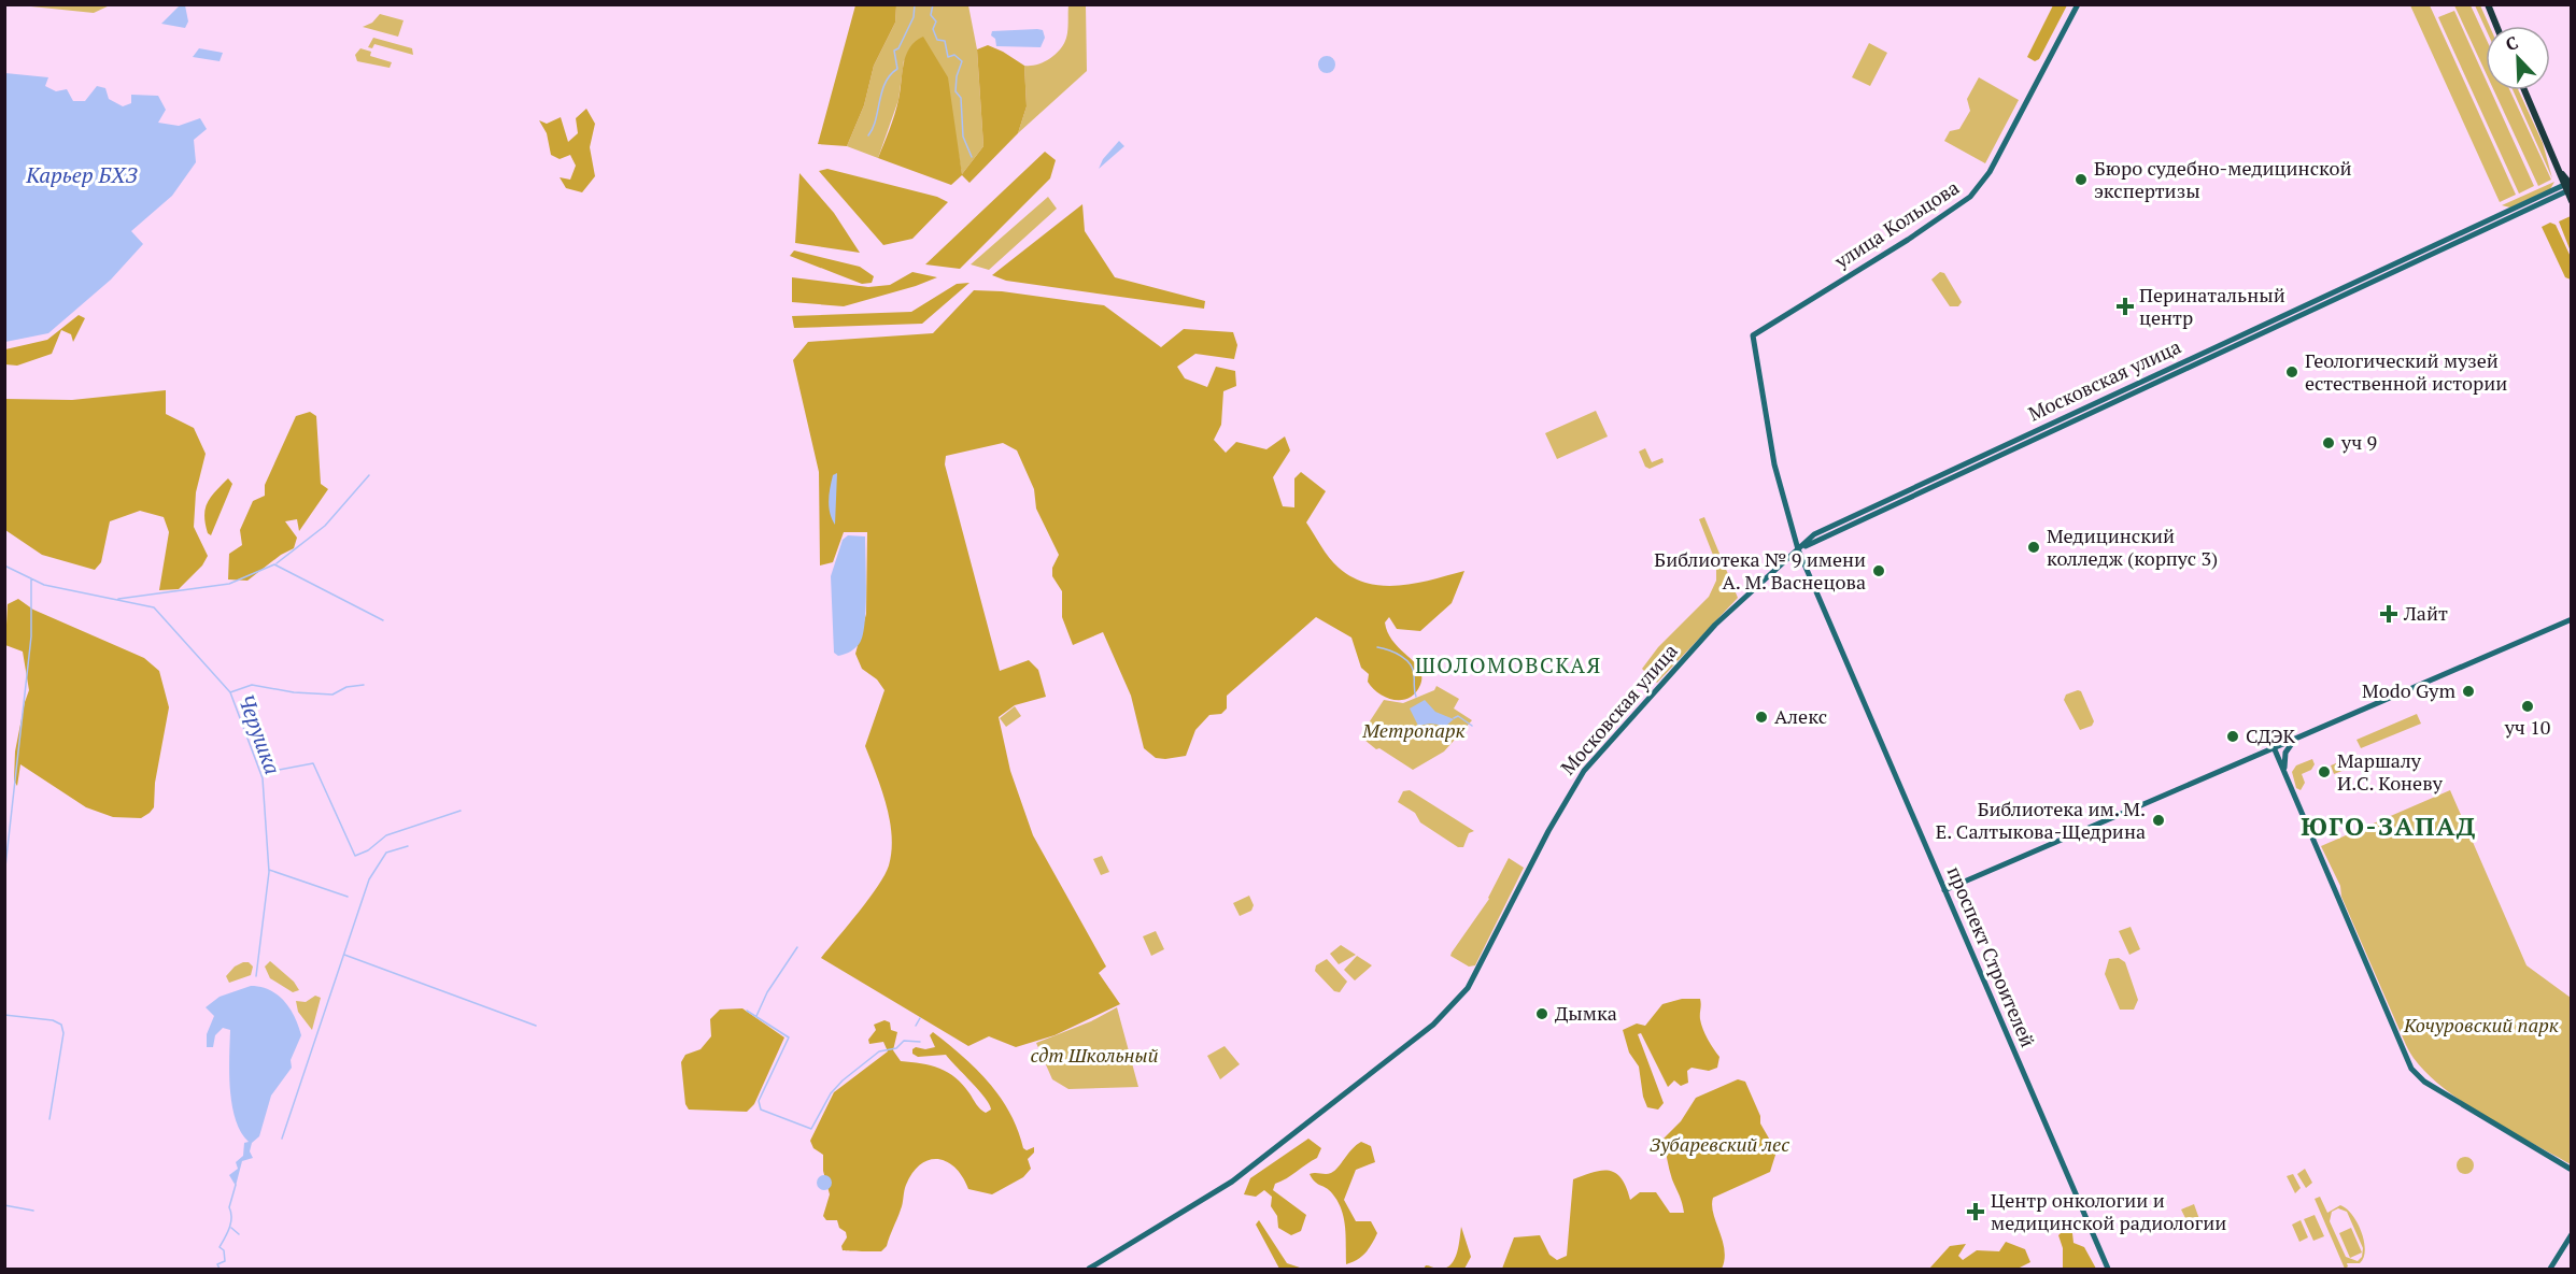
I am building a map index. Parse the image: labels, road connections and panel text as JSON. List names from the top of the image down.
{
  "streets": {
    "main road": ["улица Кольцова", "Московская улица", "проспект Строителей"]
  },
  "crossings": [
    ["улица Кольцова", "проспект Строителей"],
    ["Московская улица", "проспект Строителей"]
  ],
  "districts": ["ШОЛОМОВСКАЯ", "ЮГО-ЗАПАД"],
  "water": ["Карьер БХЗ", "Черушка"],
  "parks": [
    "Метропарк",
    "Кочуровский парк",
    "сдт Школьный",
    "Зубаревский лес"
  ],
  "places": {
    "other": [
      "Бюро судебно-медицинской экспертизы",
      "Геологический музей естественной истории",
      "уч 9",
      "Медицинский колледж (корпус 3)",
      "Библиотека № 9 имени А. М. Васнецова",
      "Modo Gym",
      "уч 10",
      "Алекс",
      "СДЭК",
      "Маршалу И.С. Коневу",
      "Библиотека им. М. Е. Салтыкова-Щедрина",
      "Дымка"
    ],
    "health": ["Перинатальный центр", "Лайт", "Центр онкологии и медицинской радиологии"]
  },
  "north": "top left"
}
